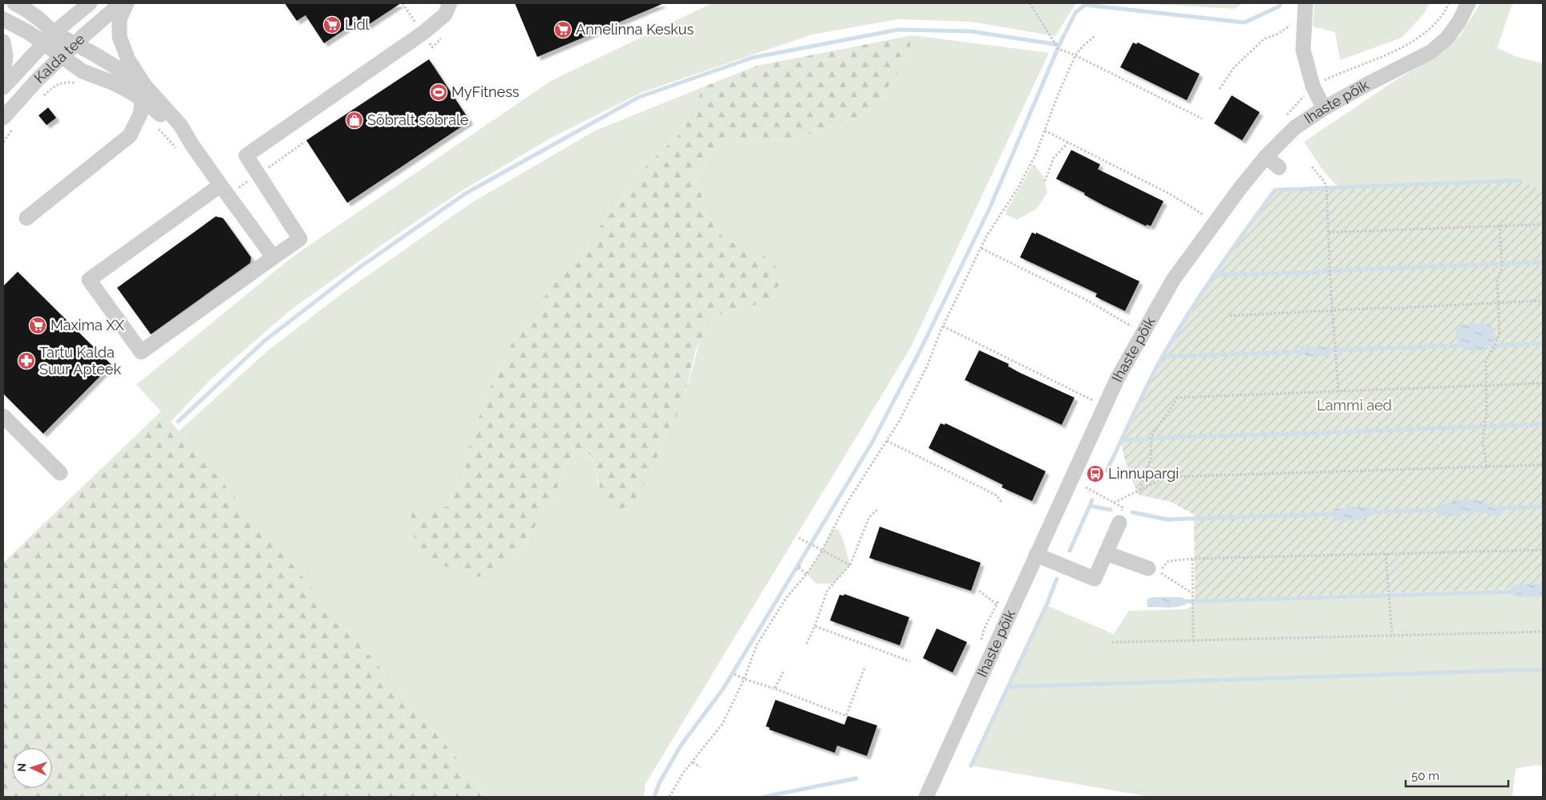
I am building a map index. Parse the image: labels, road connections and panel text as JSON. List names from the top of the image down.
{
  "streets": {
    "street": ["Kalda tee", "Ihaste põik"]
  },
  "parks": ["Lammi aed"],
  "places": {
    "supermarket": ["Lidl", "Annelinna Keskus", "Maxima XX"],
    "sports": ["MyFitness"],
    "shop": ["Sõbralt sõbrale"],
    "pharmacy": ["Tartu Kalda Suur Apteek"],
    "bus stop": ["Linnupargi"]
  },
  "scale_bar": "50 m",
  "north": "left"
}
